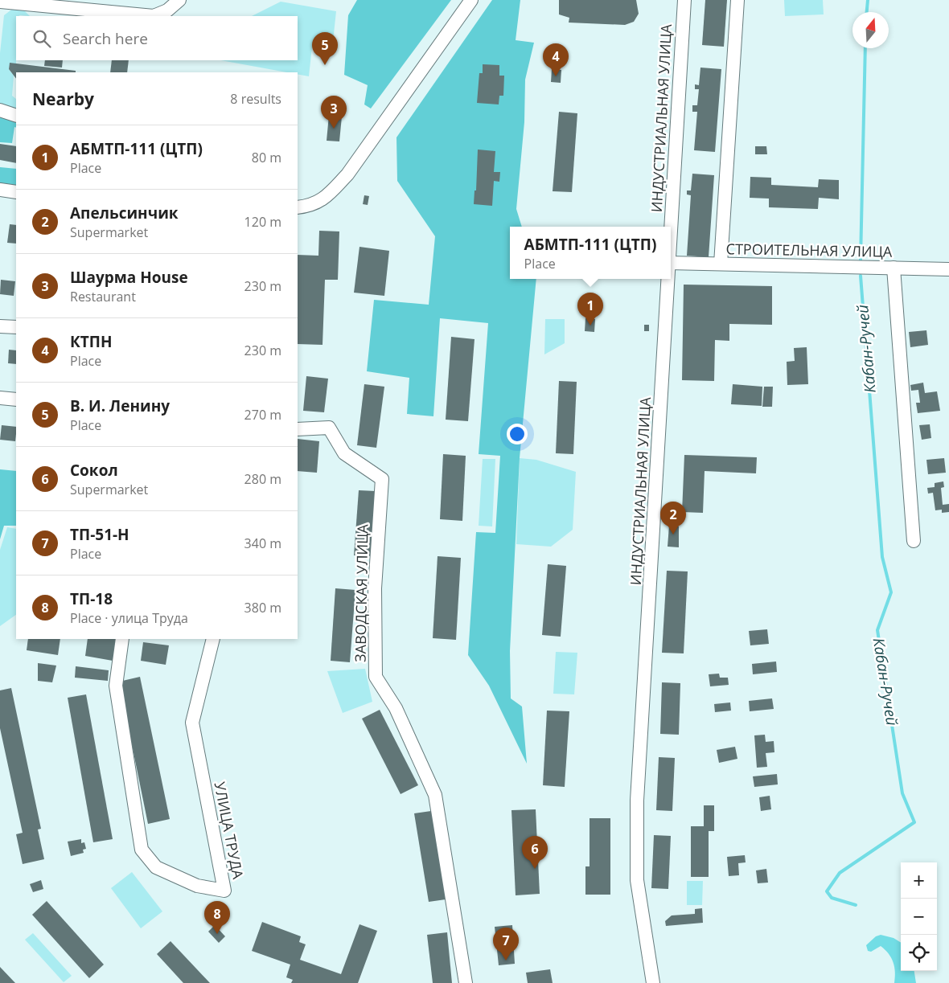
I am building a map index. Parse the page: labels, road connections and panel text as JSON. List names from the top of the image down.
{
  "streets": {
    "street": [
      "ИНДУСТРИАЛЬНАЯ УЛИЦА",
      "СТРОИТЕЛЬНАЯ УЛИЦА",
      "ЗАВОДСКАЯ УЛИЦА",
      "УЛИЦА ТРУДА"
    ]
  },
  "water": ["Кабан-Ручей"],
  "north": "top",
  "page": {
    "search": "Search here",
    "pins": [
      "5",
      "4",
      "3",
      "1",
      "2",
      "6",
      "8",
      "7"
    ],
    "heading": ["Nearby", "8 results"],
    "list": [
      {
        "mark": "1",
        "name": "АБМТП-111 (ЦТП)",
        "note": "Place",
        "value": "80 m"
      },
      {
        "mark": "2",
        "name": "Апельсинчик",
        "note": "Supermarket",
        "value": "120 m"
      },
      {
        "mark": "3",
        "name": "Шаурма House",
        "note": "Restaurant",
        "value": "230 m"
      },
      {
        "mark": "4",
        "name": "КТПН",
        "note": "Place",
        "value": "230 m"
      },
      {
        "mark": "5",
        "name": "В. И. Ленину",
        "note": "Place",
        "value": "270 m"
      },
      {
        "mark": "6",
        "name": "Сокол",
        "note": "Supermarket",
        "value": "280 m"
      },
      {
        "mark": "7",
        "name": "ТП-51-Н",
        "note": "Place",
        "value": "340 m"
      },
      {
        "mark": "8",
        "name": "ТП-18",
        "note": "Place · улица Труда",
        "value": "380 m"
      }
    ],
    "popup": ["АБМТП-111 (ЦТП)", "Place"],
    "map_buttons": ["+", "−"]
  }
}
